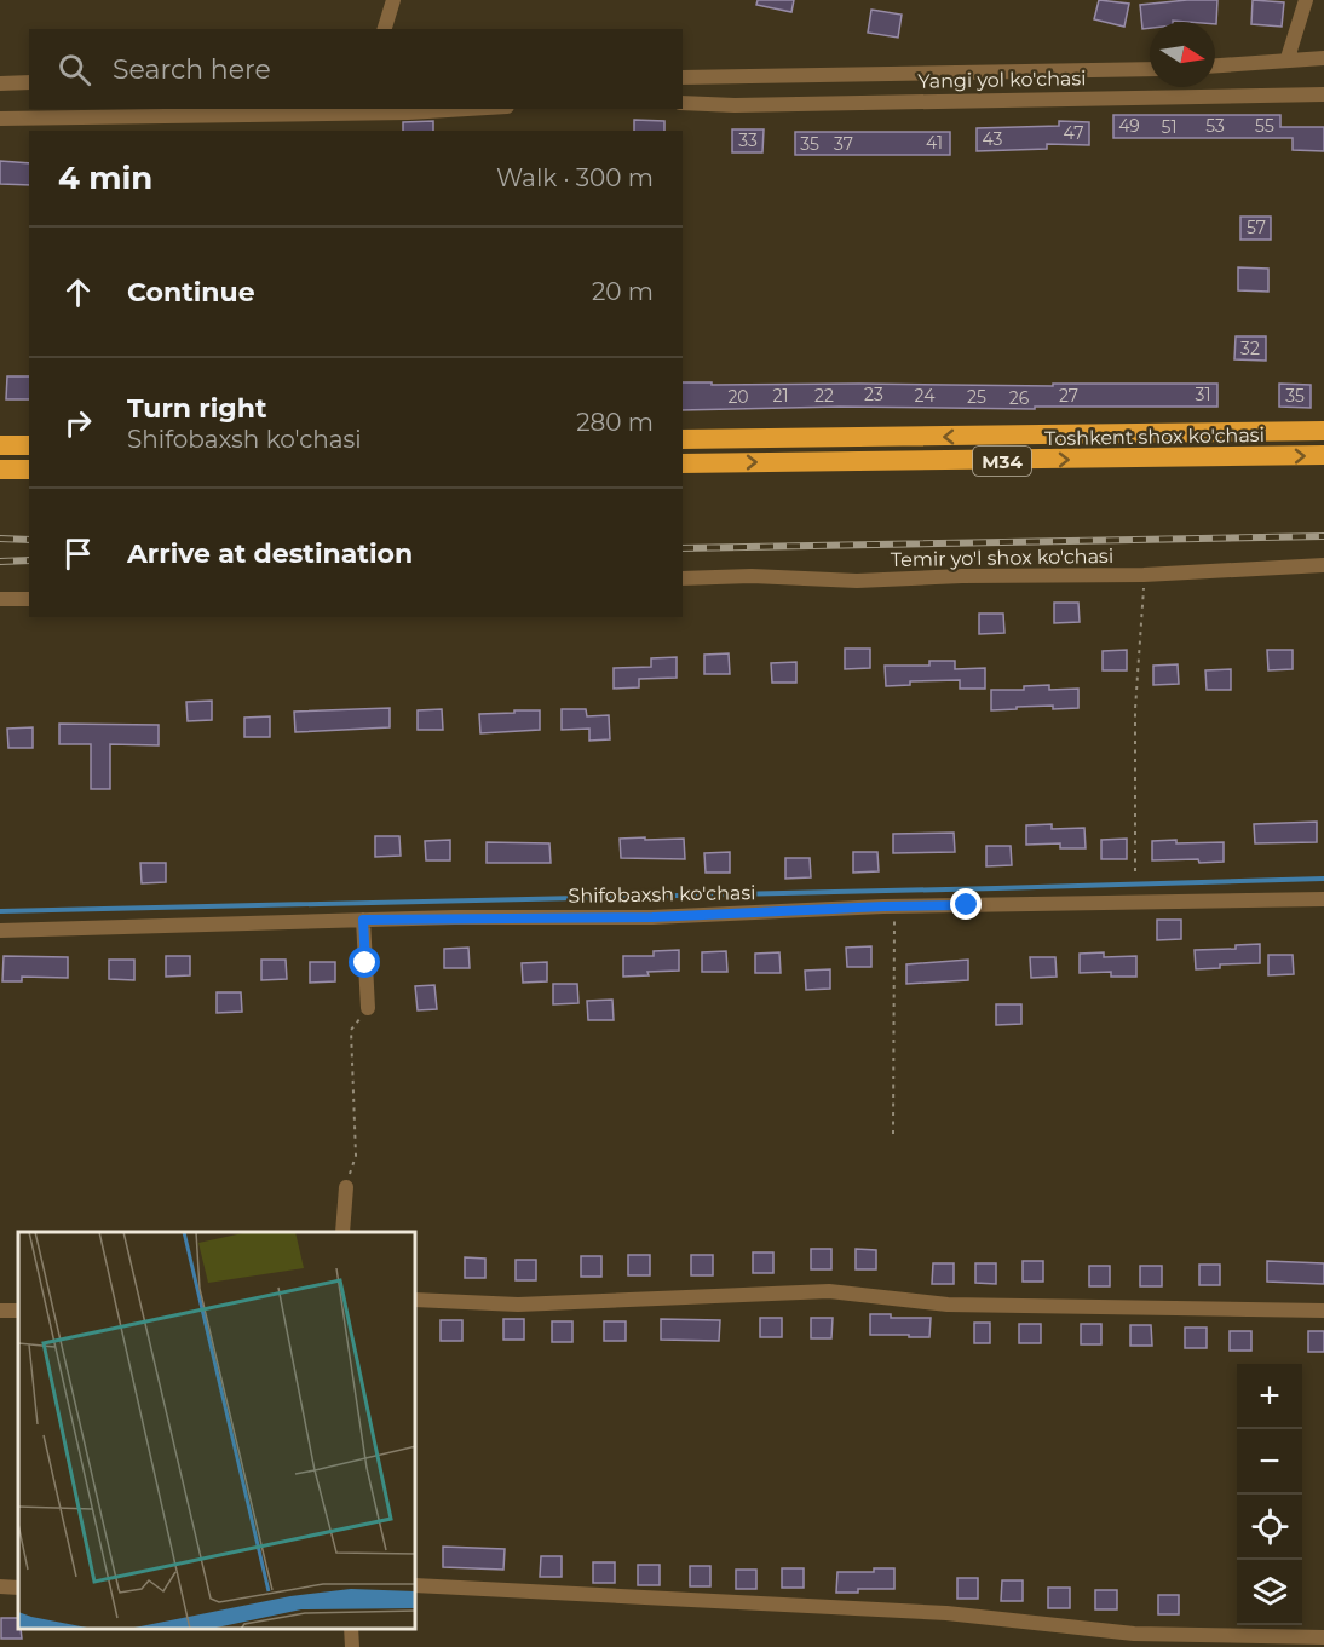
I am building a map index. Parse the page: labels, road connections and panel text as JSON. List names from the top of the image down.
{
  "streets": {
    "highway": ["Toshkent shox ko'chasi", "M34"],
    "street": ["Yangi yol ko'chasi", "Temir yo'l shox ko'chasi", "Shifobaxsh ko'chasi"]
  },
  "house_numbers": [
    "49",
    "53",
    "55",
    "51",
    "47",
    "43",
    "33",
    "41",
    "35",
    "37",
    "57",
    "32",
    "23",
    "31",
    "21",
    "22",
    "24",
    "27",
    "35",
    "20",
    "25",
    "26"
  ],
  "north": "right",
  "page": {
    "search": "Search here",
    "heading": ["4 min", "Walk · 300 m"],
    "list": [
      ["Continue", "20 m"],
      ["Turn right", "Shifobaxsh ko'chasi", "280 m"],
      "Arrive at destination"
    ],
    "map_buttons": ["+", "−"]
  }
}
